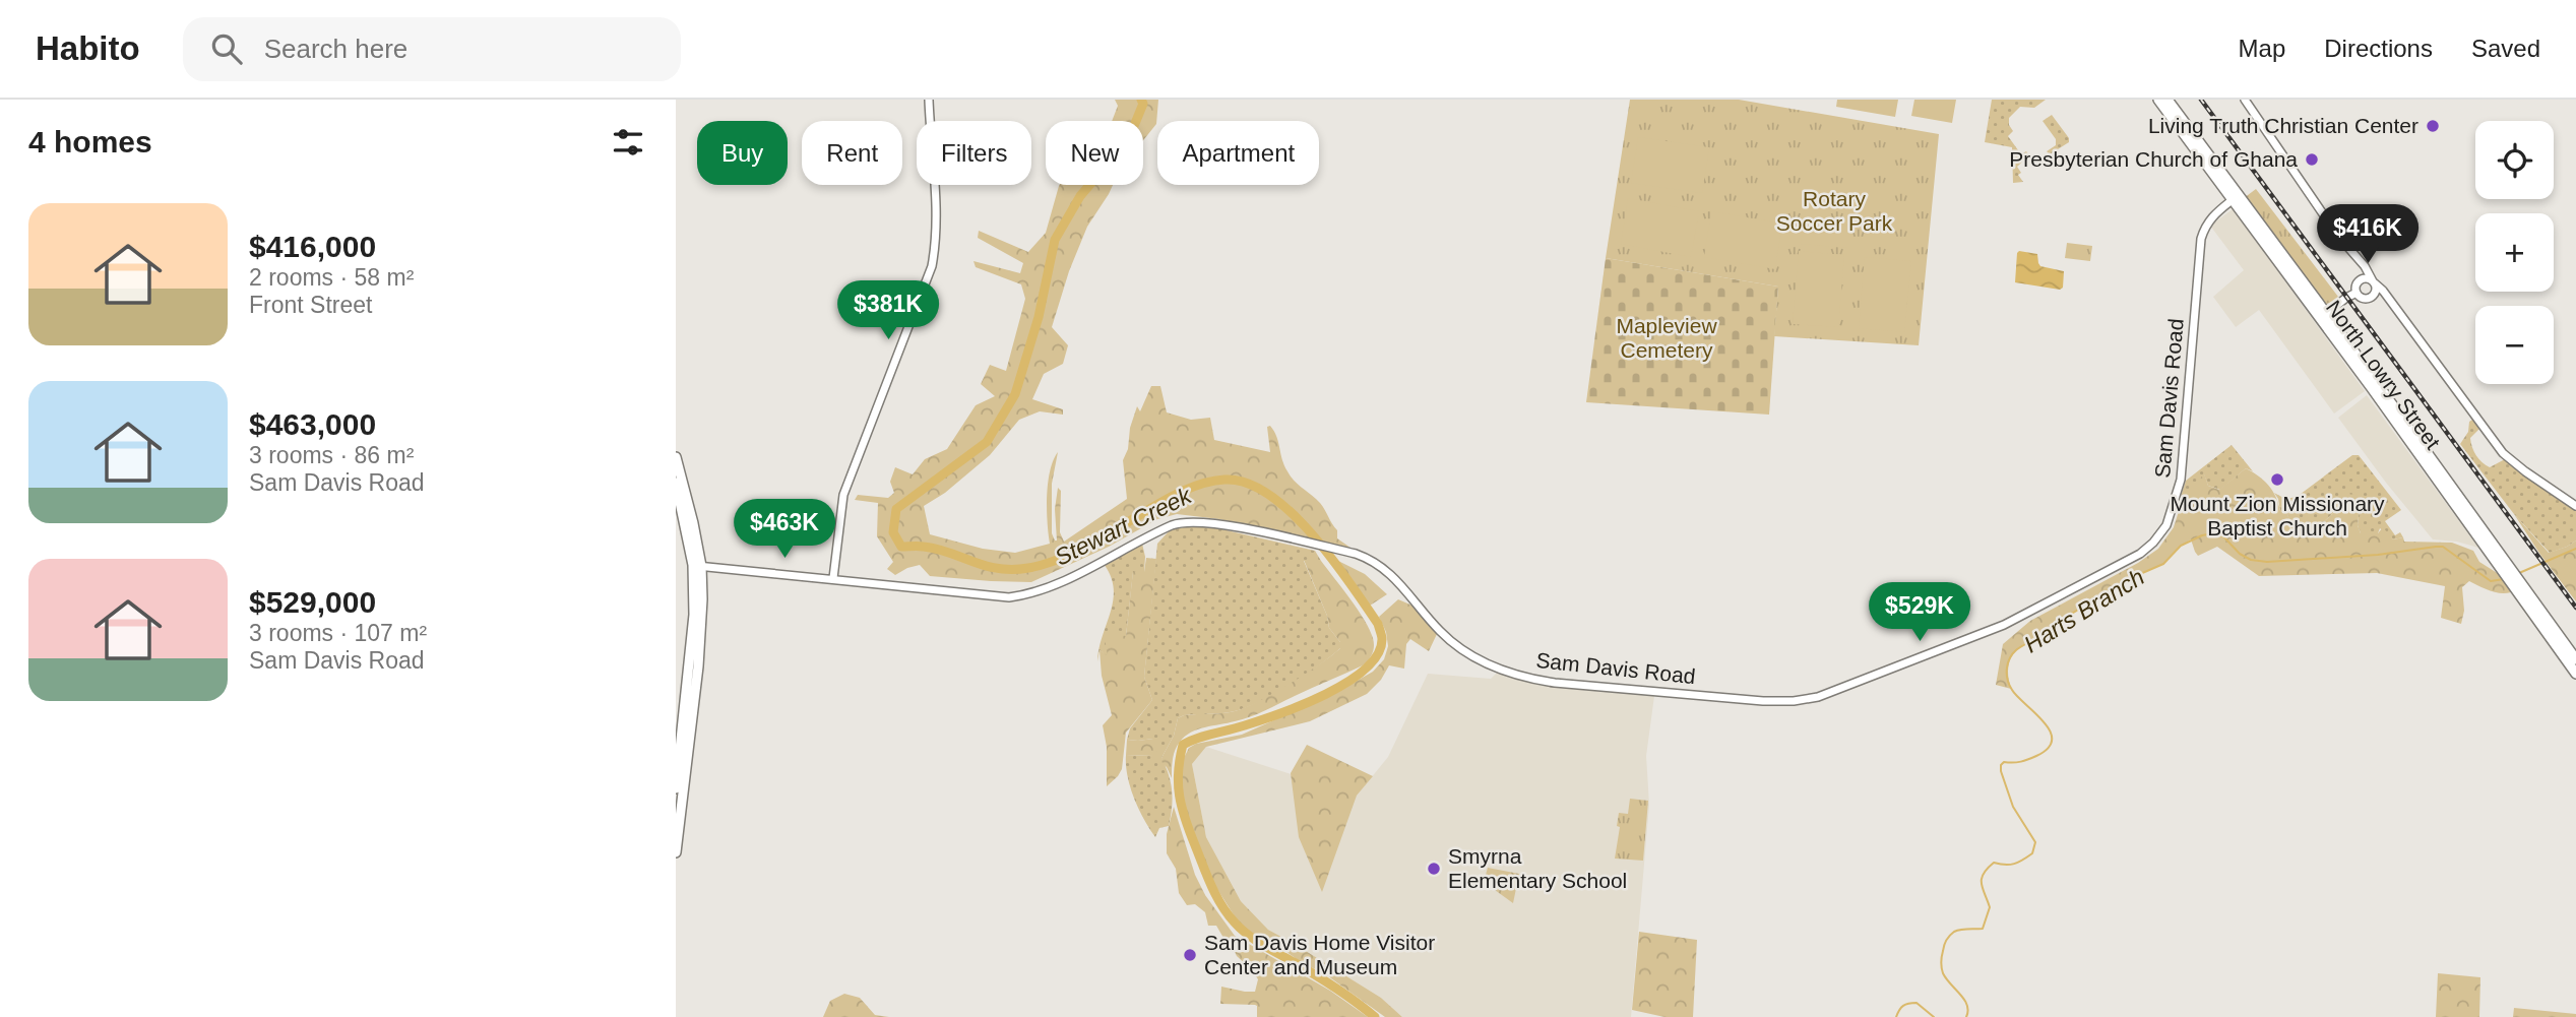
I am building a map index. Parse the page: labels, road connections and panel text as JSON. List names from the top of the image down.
{
  "streets": {
    "street": ["Sam Davis Road"]
  },
  "water": ["Stewart Creek", "Harts Branch"],
  "parks": ["Rotary Soccer Park", "Mapleview Cemetery"],
  "places": [
    "Living Truth Christian Center",
    "Presbyterian Church of Ghana",
    "Mount Zion Missionary Baptist Church",
    "Smyrna Elementary School",
    "Sam Davis Home Visitor Center and Museum"
  ],
  "page": {
    "header": "Habito",
    "search": "Search here",
    "nav": ["Map", "Directions", "Saved"],
    "heading": "4 homes",
    "map_buttons": ["+", "−"],
    "chip": [
      "Buy",
      "Rent",
      "Filters",
      "New",
      "Apartment"
    ],
    "list": [
      {
        "name": "$416,000",
        "note": "2 rooms · 58 m² · Front Street"
      },
      {
        "name": "$463,000",
        "note": "3 rooms · 86 m² · Sam Davis Road"
      },
      {
        "name": "$529,000",
        "note": "3 rooms · 107 m² · Sam Davis Road"
      }
    ],
    "price": [
      "$416K",
      "$381K",
      "$463K",
      "$529K"
    ]
  }
}
